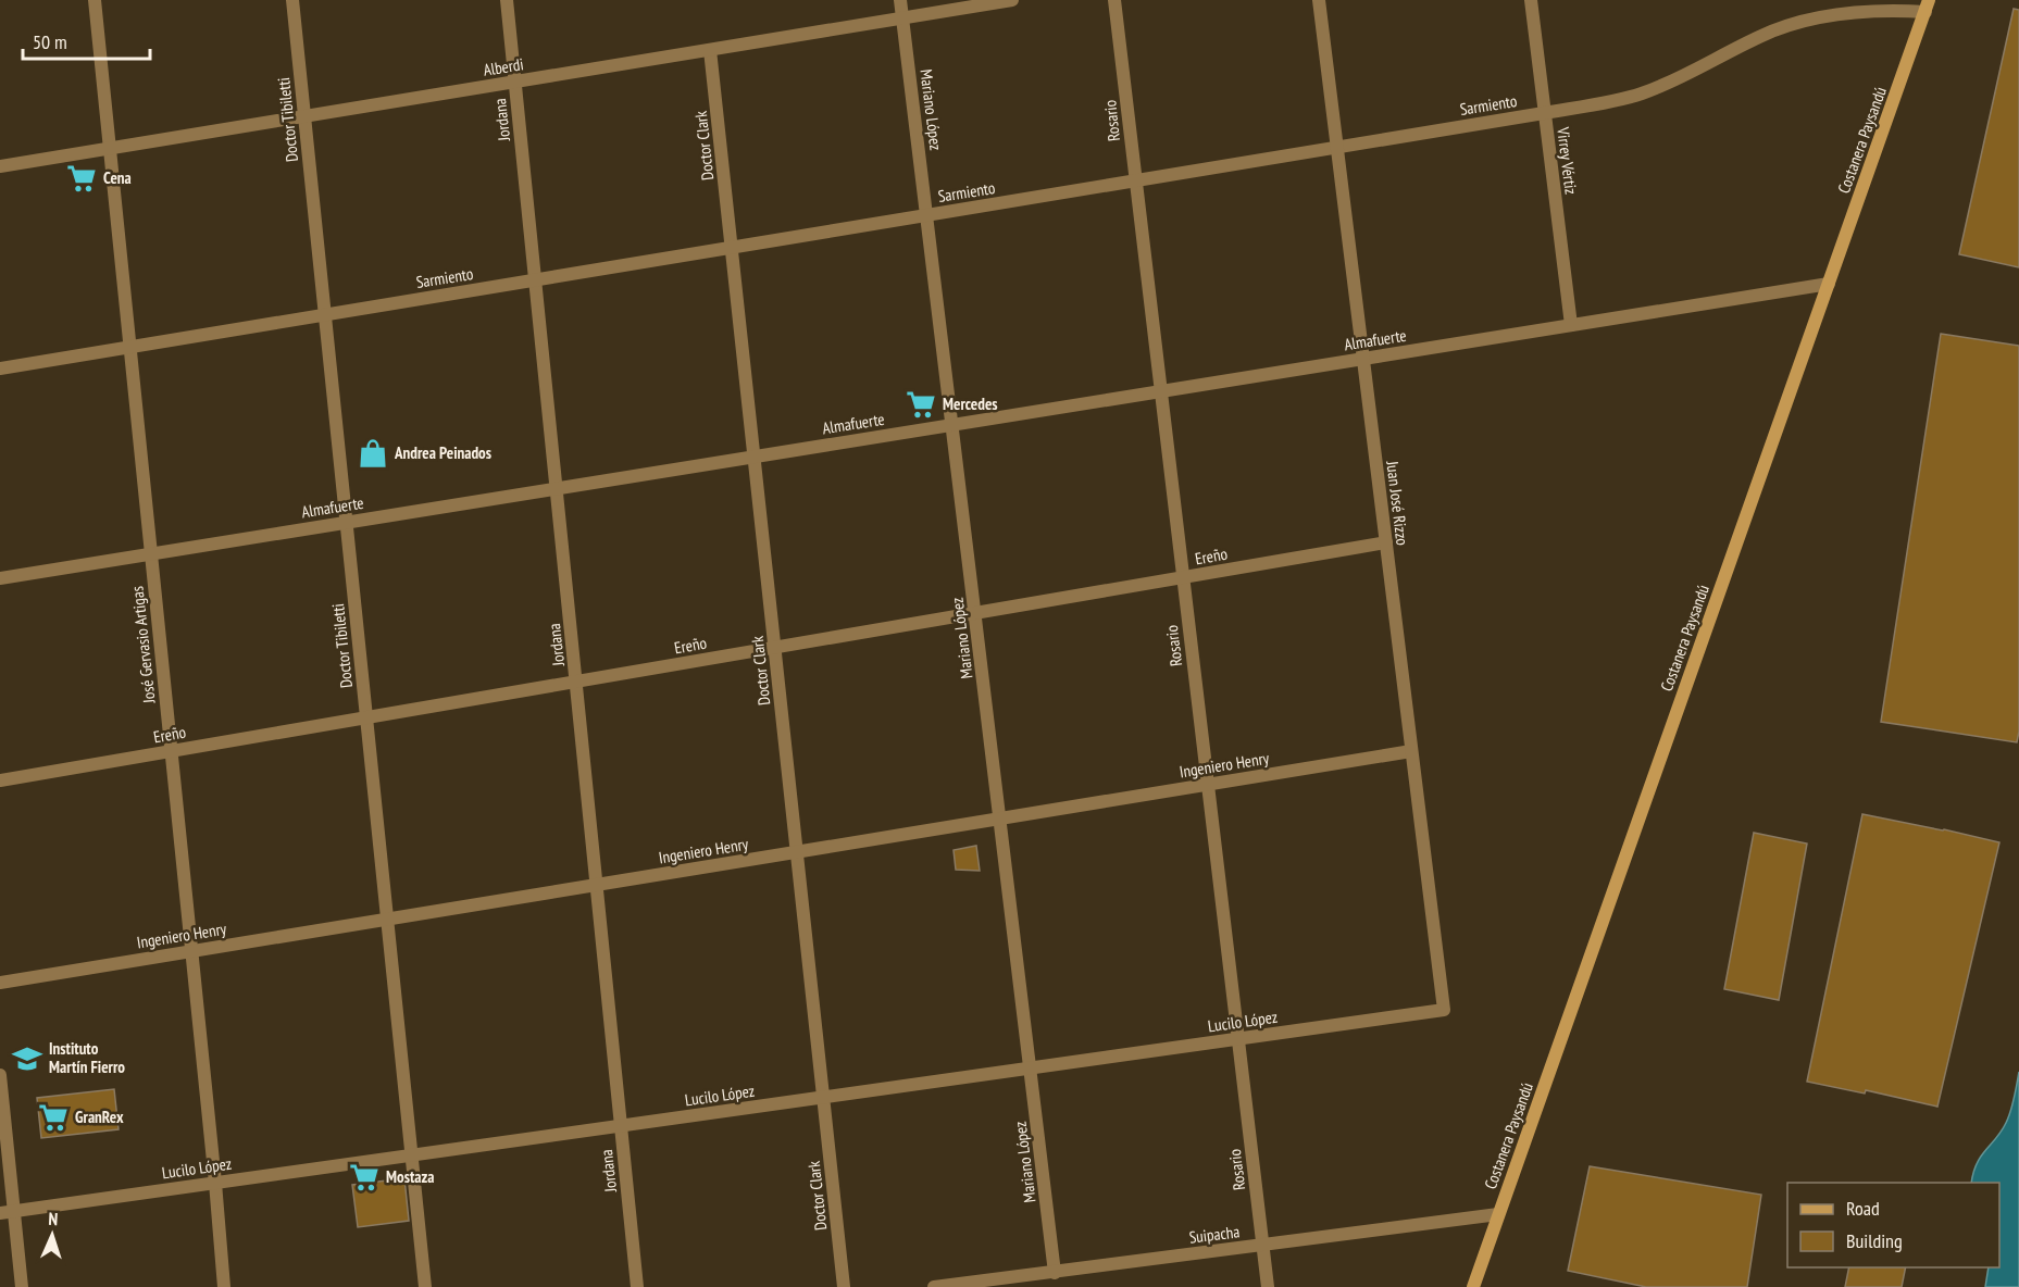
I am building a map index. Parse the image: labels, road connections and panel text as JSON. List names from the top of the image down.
{
  "streets": {
    "main road": ["Costanera Paysandú"],
    "street": [
      "Alberdi",
      "Sarmiento",
      "Mariano López",
      "Doctor Tibiletti",
      "Jordana",
      "Rosario",
      "Doctor Clark",
      "Virrey Vértiz",
      "Almafuerte",
      "Juan José Rizzo",
      "Ereño",
      "José Gervasio Artigas",
      "Ingeniero Henry",
      "Lucilo López",
      "Suipacha"
    ]
  },
  "crossings": [
    ["Alberdi", "Mariano López"],
    ["Alberdi", "Doctor Tibiletti"],
    ["Alberdi", "Jordana"],
    ["Alberdi", "Doctor Clark"],
    ["Alberdi", "José Gervasio Artigas"],
    ["Sarmiento", "Mariano López"],
    ["Sarmiento", "Doctor Tibiletti"],
    ["Sarmiento", "Jordana"],
    ["Sarmiento", "Rosario"],
    ["Sarmiento", "Costanera Paysandú"],
    ["Sarmiento", "Doctor Clark"],
    ["Sarmiento", "Virrey Vértiz"],
    ["Sarmiento", "Juan José Rizzo"],
    ["Sarmiento", "José Gervasio Artigas"],
    ["Mariano López", "Almafuerte"],
    ["Mariano López", "Ereño"],
    ["Mariano López", "Ingeniero Henry"],
    ["Mariano López", "Lucilo López"],
    ["Mariano López", "Suipacha"],
    ["Doctor Tibiletti", "Almafuerte"],
    ["Doctor Tibiletti", "Ereño"],
    ["Doctor Tibiletti", "Ingeniero Henry"],
    ["Doctor Tibiletti", "Lucilo López"],
    ["Jordana", "Almafuerte"],
    ["Jordana", "Ereño"],
    ["Jordana", "Ingeniero Henry"],
    ["Jordana", "Lucilo López"],
    ["Rosario", "Almafuerte"],
    ["Rosario", "Ereño"],
    ["Rosario", "Ingeniero Henry"],
    ["Rosario", "Lucilo López"],
    ["Rosario", "Suipacha"],
    ["Costanera Paysandú", "Almafuerte"],
    ["Costanera Paysandú", "Suipacha"],
    ["Doctor Clark", "Almafuerte"],
    ["Doctor Clark", "Ereño"],
    ["Doctor Clark", "Ingeniero Henry"],
    ["Doctor Clark", "Lucilo López"],
    ["Virrey Vértiz", "Almafuerte"],
    ["Almafuerte", "Juan José Rizzo"],
    ["Almafuerte", "José Gervasio Artigas"],
    ["Juan José Rizzo", "Ereño"],
    ["Juan José Rizzo", "Ingeniero Henry"],
    ["Juan José Rizzo", "Lucilo López"],
    ["Ereño", "José Gervasio Artigas"],
    ["José Gervasio Artigas", "Ingeniero Henry"],
    ["José Gervasio Artigas", "Lucilo López"]
  ],
  "places": {
    "supermarket": [
      "Cena",
      "Mercedes",
      "GranRex",
      "Mostaza"
    ],
    "shop": ["Andrea Peinados"],
    "school or university": ["Instituto Martín Fierro"]
  },
  "legend": ["Road", "Building"],
  "scale_bar": "50 m",
  "north": "top"
}
